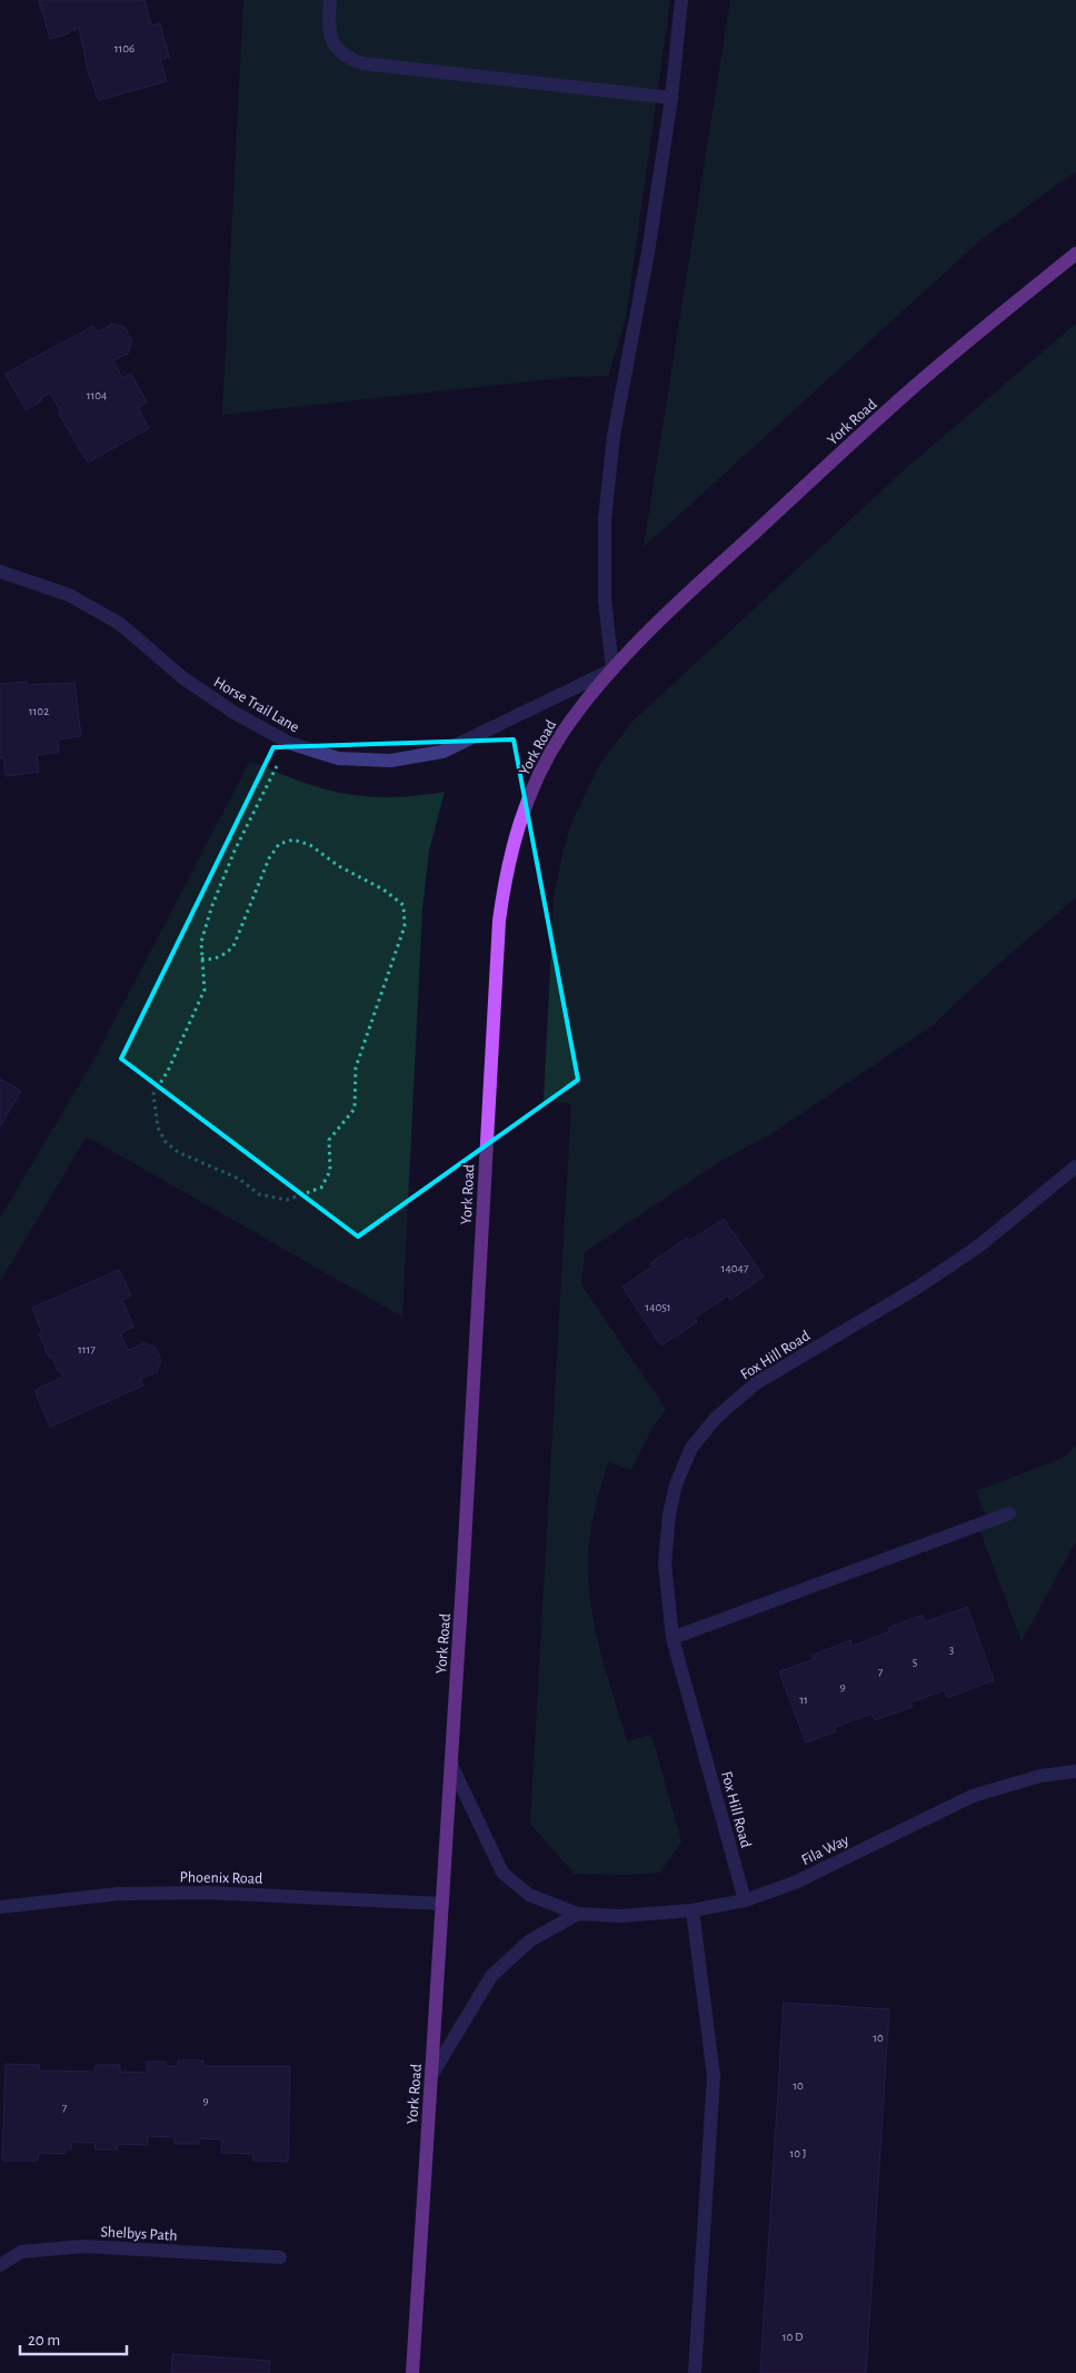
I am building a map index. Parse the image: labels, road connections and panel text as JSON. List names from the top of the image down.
{
  "streets": {
    "main road": ["York Road"],
    "street": [
      "Horse Trail Lane",
      "Fox Hill Road",
      "Fila Way",
      "Phoenix Road",
      "Shelbys Path"
    ]
  },
  "crossings": [
    ["York Road", "Horse Trail Lane"],
    ["York Road", "Fila Way"],
    ["York Road", "Phoenix Road"],
    ["Fox Hill Road", "Fila Way"]
  ],
  "house_numbers": [
    "1106",
    "1104",
    "1102",
    "14047",
    "14051",
    "1117",
    "3",
    "5",
    "7",
    "9",
    "11",
    "10",
    "10",
    "9",
    "7",
    "10 J",
    "10 D"
  ],
  "scale_bar": "20 m"
}
